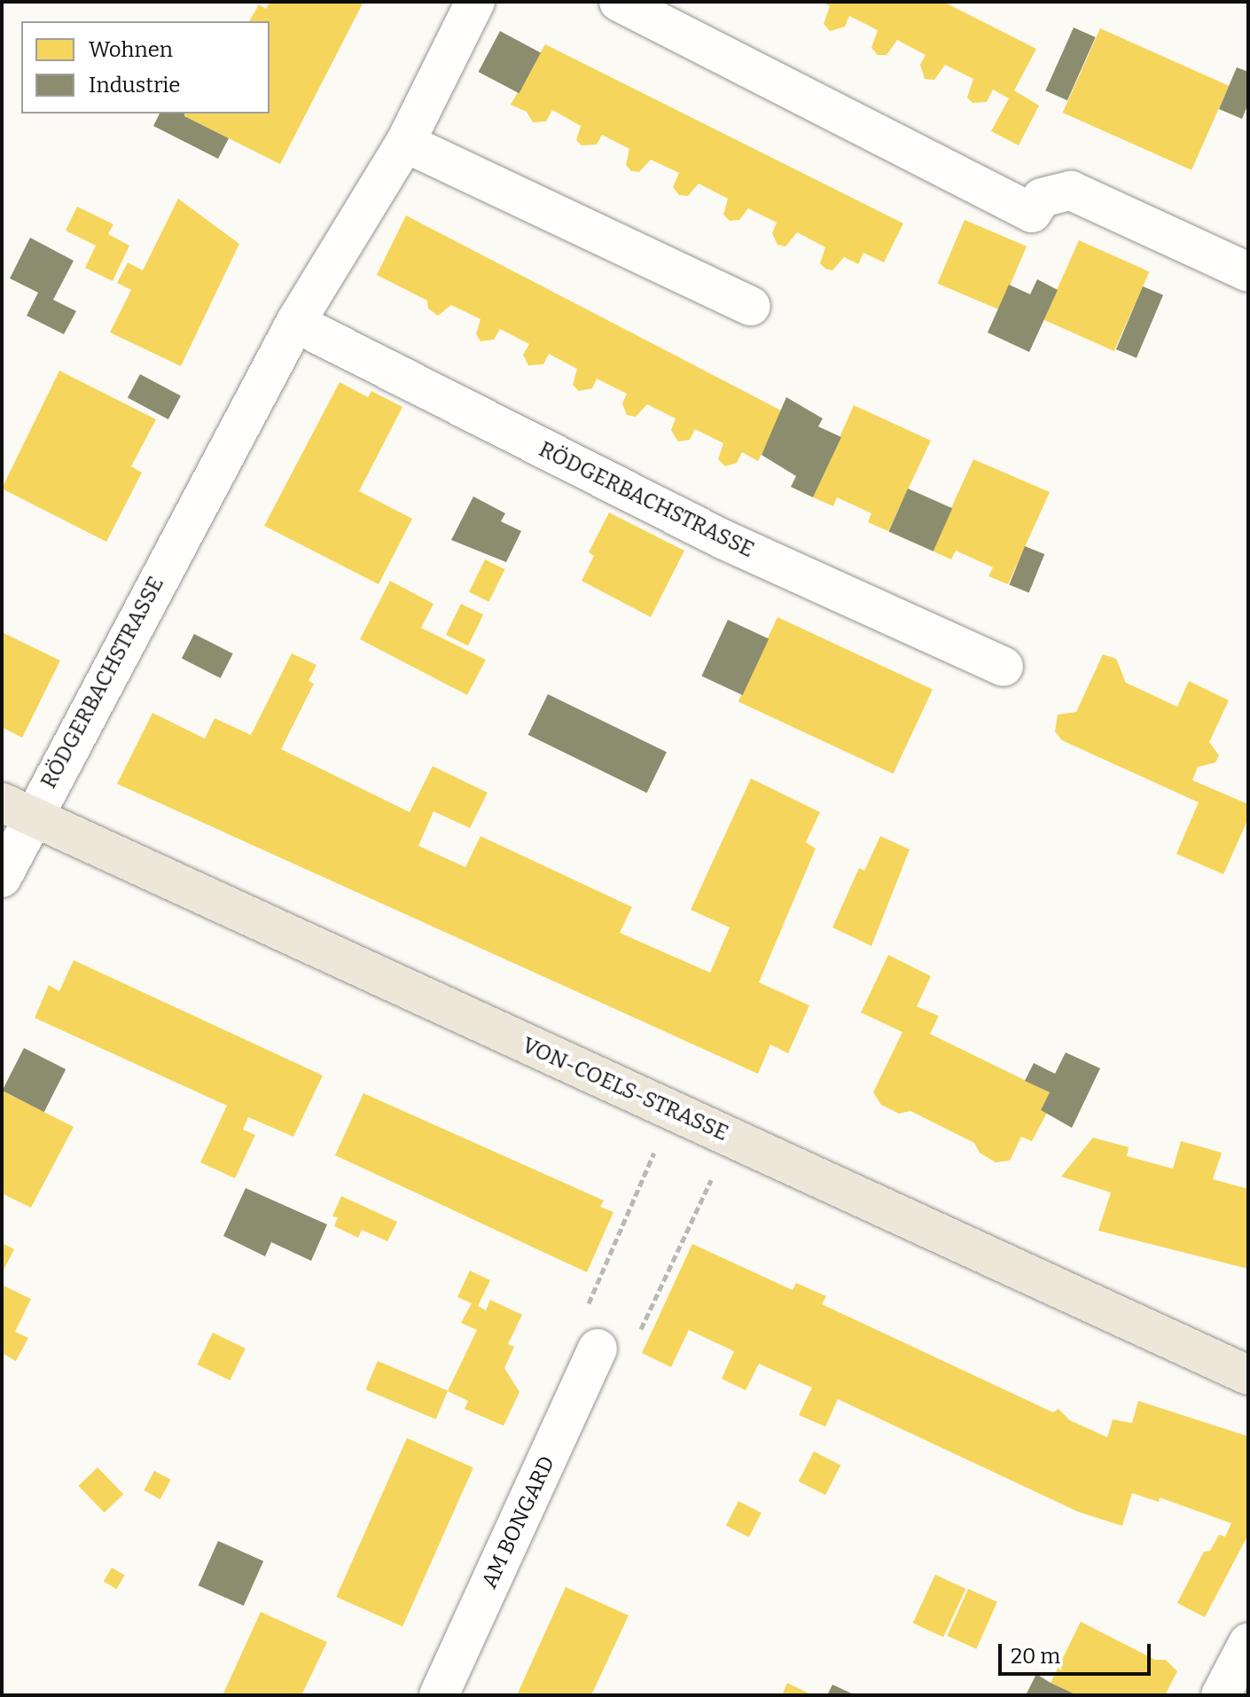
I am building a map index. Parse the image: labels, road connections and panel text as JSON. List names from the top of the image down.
{
  "streets": {
    "main road": ["VON-COELS-STRASSE"],
    "street": ["RÖDGERBACHSTRASSE", "AM BONGARD"]
  },
  "crossings": [
    ["RÖDGERBACHSTRASSE", "VON-COELS-STRASSE"]
  ],
  "legend": ["Wohnen", "Industrie"],
  "scale_bar": "20 m"
}
